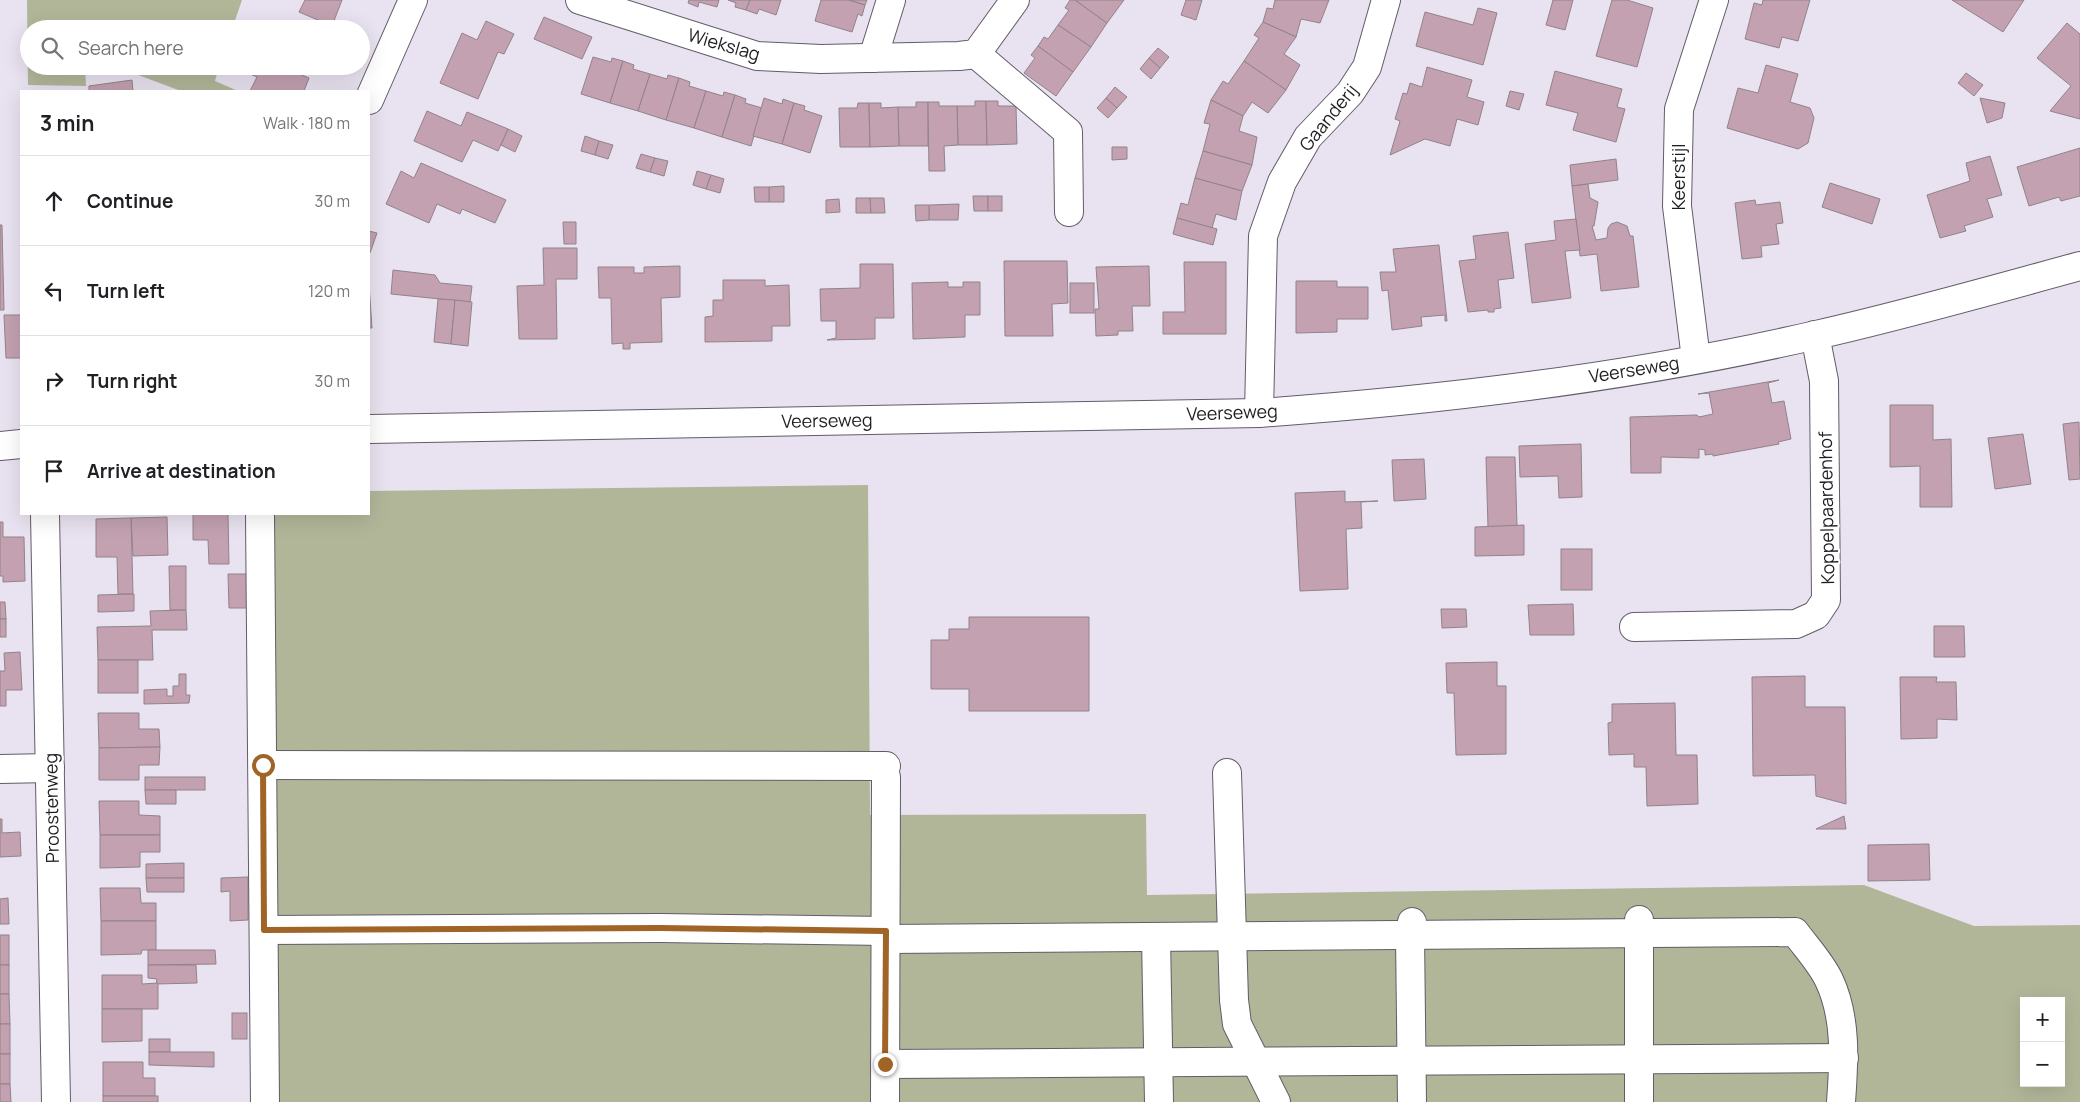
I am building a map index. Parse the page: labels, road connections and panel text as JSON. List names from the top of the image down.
{
  "streets": {
    "street": [
      "Wiekslag",
      "Gaanderij",
      "Keerstijl",
      "Veerseweg",
      "Koppelpaardenhof",
      "Proostenweg"
    ]
  },
  "crossings": [
    ["Gaanderij", "Veerseweg"],
    ["Keerstijl", "Veerseweg"],
    ["Veerseweg", "Koppelpaardenhof"]
  ],
  "page": {
    "search": "Search here",
    "heading": ["3 min", "Walk · 180 m"],
    "list": [
      ["Continue", "30 m"],
      ["Turn left", "120 m"],
      ["Turn right", "30 m"],
      "Arrive at destination"
    ],
    "map_buttons": ["+", "−"]
  }
}
